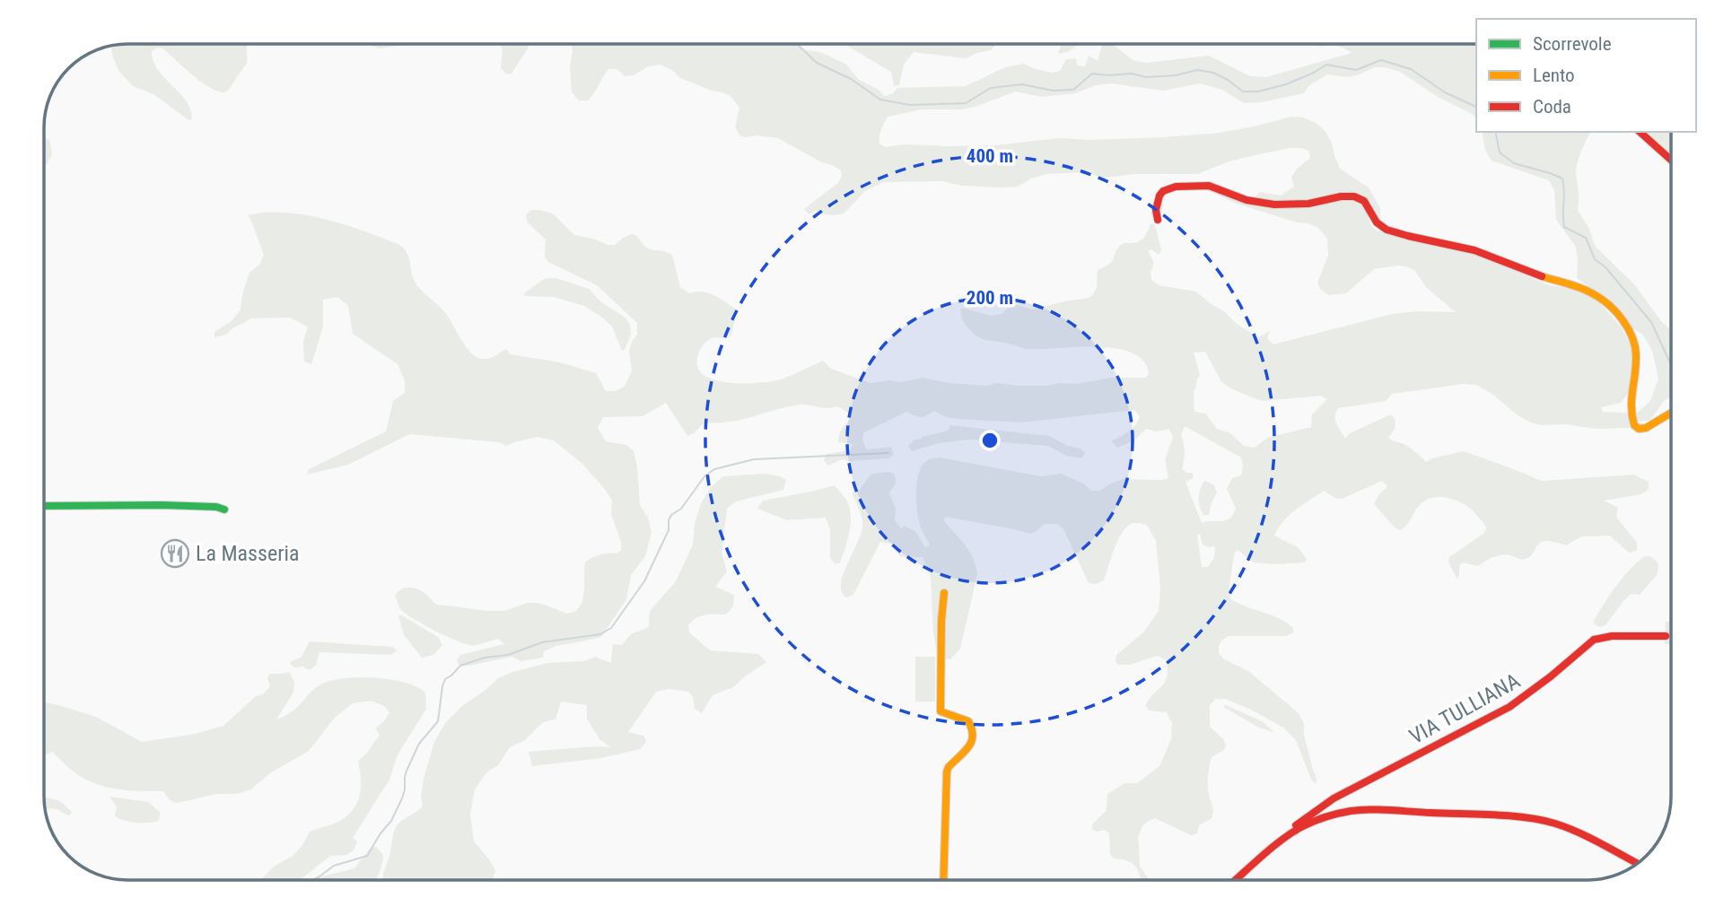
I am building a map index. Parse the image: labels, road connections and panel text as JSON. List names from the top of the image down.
{
  "streets": {
    "street": ["VIA TULLIANA"]
  },
  "places": {
    "restaurant": ["La Masseria"]
  },
  "legend": ["Scorrevole", "Lento", "Coda"],
  "rings": ["400 m", "200 m"]
}
